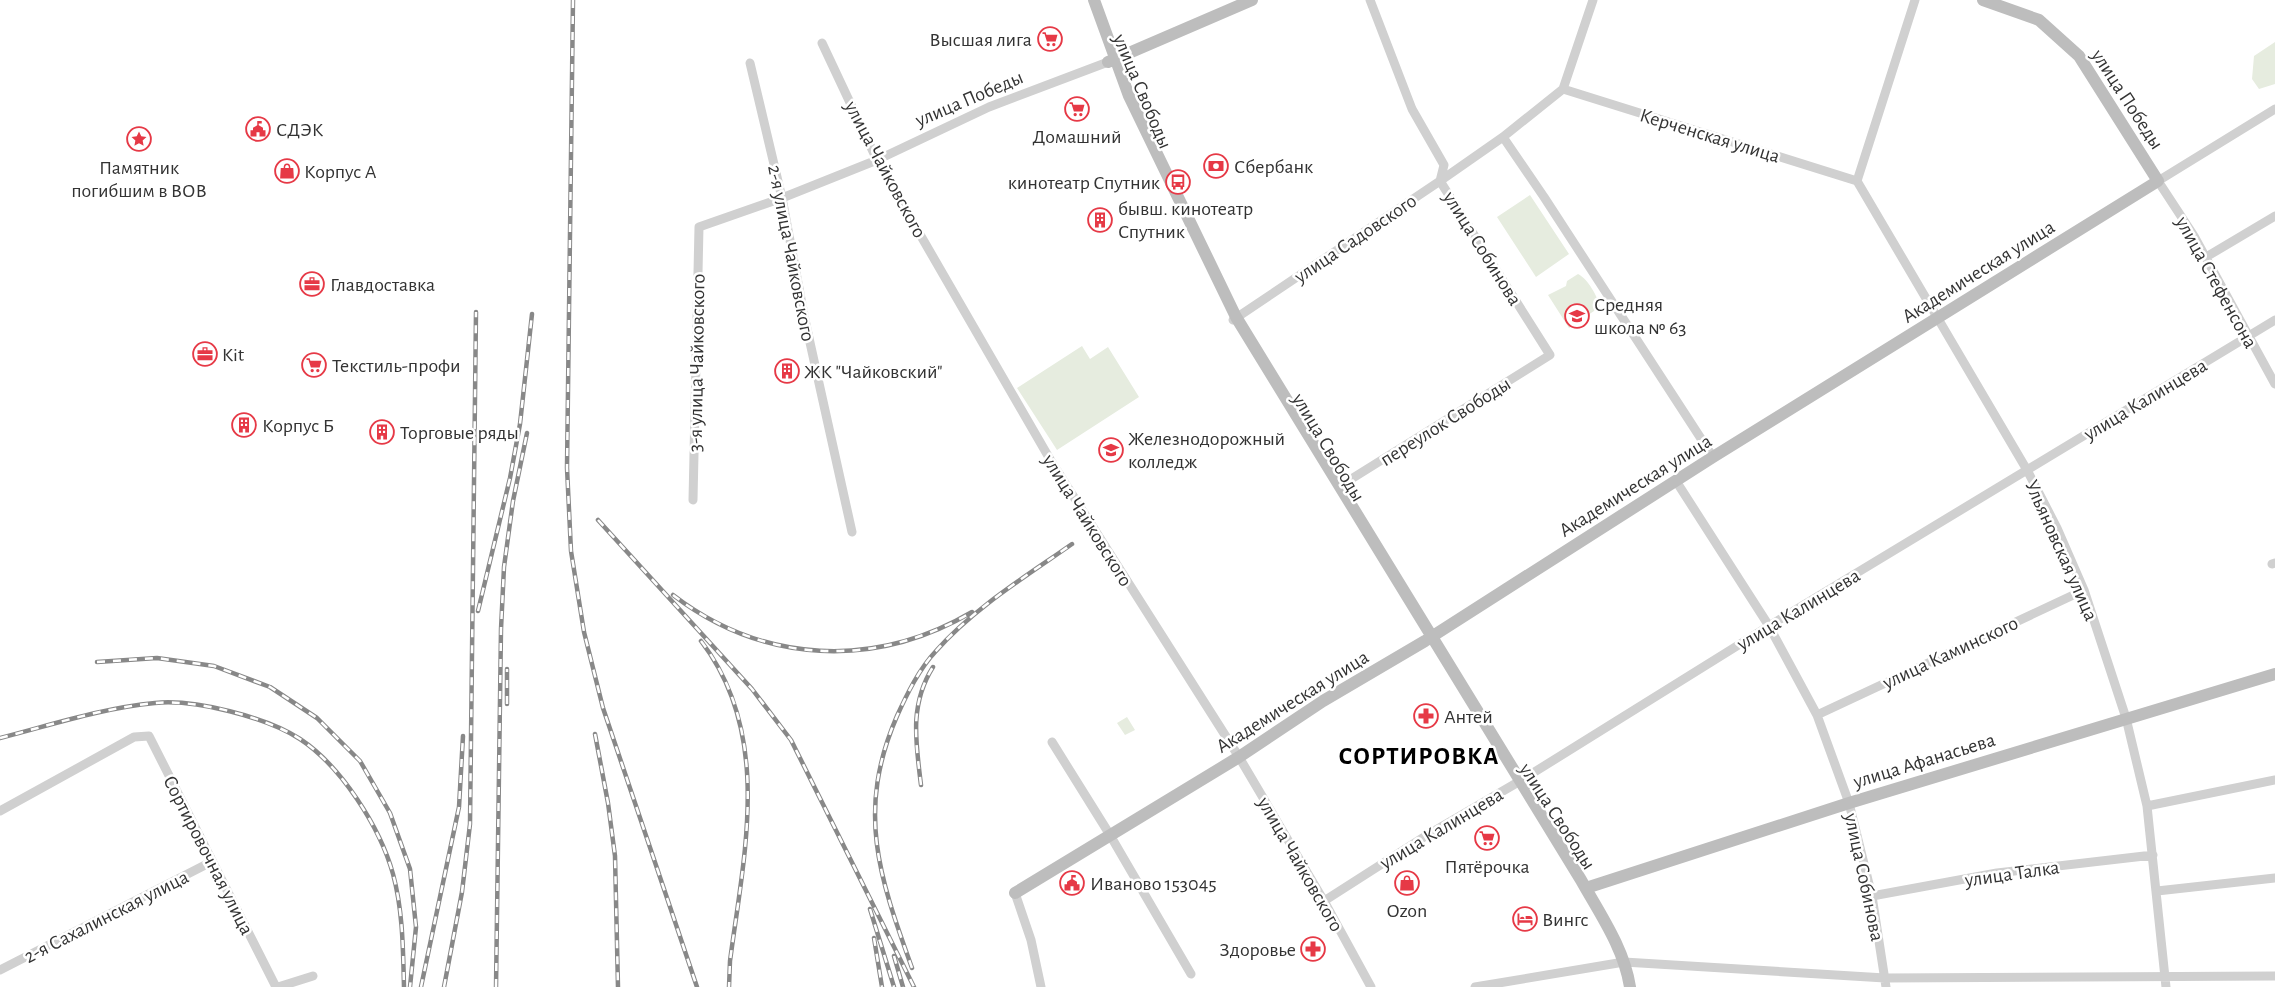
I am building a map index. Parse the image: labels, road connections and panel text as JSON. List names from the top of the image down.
{
  "streets": {
    "street": [
      "улица Свободы",
      "улица Победы",
      "Керченская улица",
      "улица Чайковского",
      "улица Садовского",
      "улица Собинова",
      "2-я улица Чайковского",
      "Академическая улица",
      "улица Стефенсона",
      "3-я улица Чайковского",
      "улица Калинцева",
      "переулок Свободы",
      "Ульяновская улица",
      "улица Каминского",
      "улица Афанасьева",
      "Сортировочная улица",
      "улица Талка",
      "2-я Сахалинская улица"
    ]
  },
  "crossings": [
    ["улица Свободы", "улица Победы"],
    ["улица Свободы", "улица Садовского"],
    ["улица Свободы", "Академическая улица"],
    ["улица Свободы", "улица Калинцева"],
    ["улица Свободы", "переулок Свободы"],
    ["улица Свободы", "улица Афанасьева"],
    ["улица Победы", "улица Чайковского"],
    ["улица Победы", "2-я улица Чайковского"],
    ["улица Победы", "Академическая улица"],
    ["улица Победы", "улица Стефенсона"],
    ["улица Победы", "3-я улица Чайковского"],
    ["Керченская улица", "улица Садовского"],
    ["Керченская улица", "Ульяновская улица"],
    ["улица Чайковского", "Академическая улица"],
    ["улица Чайковского", "улица Калинцева"],
    ["улица Садовского", "улица Собинова"],
    ["улица Собинова", "Академическая улица"],
    ["улица Собинова", "улица Калинцева"],
    ["улица Собинова", "переулок Свободы"],
    ["улица Собинова", "улица Каминского"],
    ["улица Собинова", "улица Афанасьева"],
    ["улица Собинова", "улица Талка"],
    ["Академическая улица", "улица Стефенсона"],
    ["Академическая улица", "Ульяновская улица"],
    ["улица Стефенсона", "улица Калинцева"],
    ["улица Калинцева", "Ульяновская улица"],
    ["Ульяновская улица", "улица Каминского"],
    ["Ульяновская улица", "улица Афанасьева"],
    ["Ульяновская улица", "улица Талка"],
    ["Сортировочная улица", "2-я Сахалинская улица"]
  ],
  "districts": ["СОРТИРОВКА"],
  "places": {
    "supermarket": [
      "Высшая лига",
      "Домашний",
      "Текстиль-профи",
      "Пятёрочка"
    ],
    "public building": ["СДЭК", "Иваново 153045"],
    "place": ["Памятник погибшим в ВОВ"],
    "bank": ["Сбербанк"],
    "shop": ["Корпус А", "Ozon"],
    "bus stop": ["кинотеатр Спутник"],
    "building": [
      "бывш. кинотеатр Спутник",
      "ЖК \"Чайковский\"",
      "Корпус Б",
      "Торговые ряды"
    ],
    "office": ["Главдоставка", "Kit"],
    "school or university": ["Средняя школа № 63", "Железнодорожный колледж"],
    "pharmacy": ["Антей", "Здоровье"],
    "hotel": ["Вингс"]
  }
}
